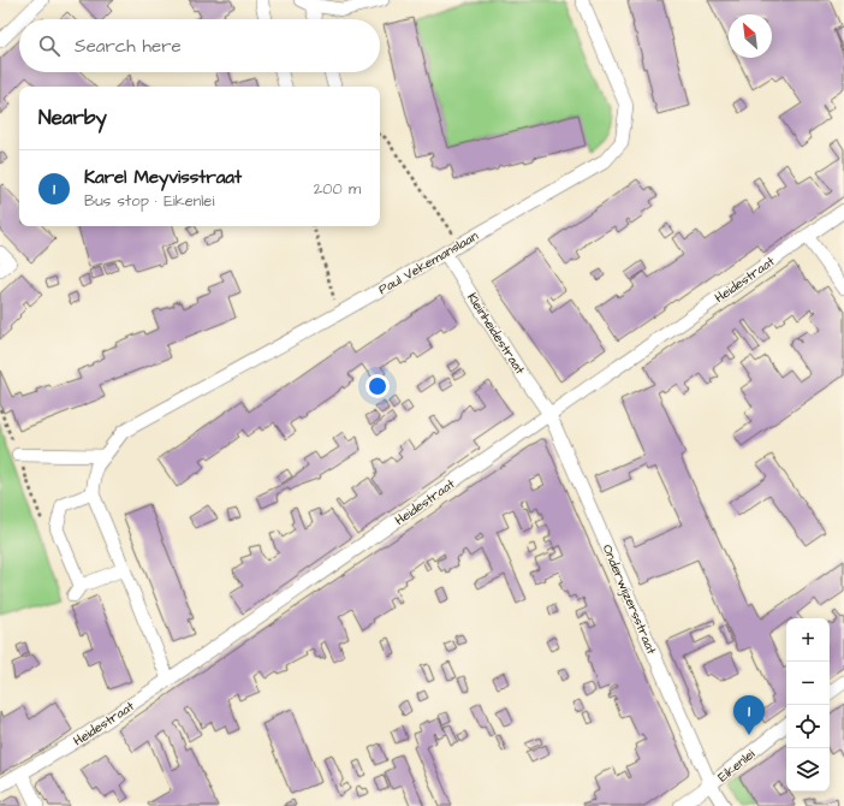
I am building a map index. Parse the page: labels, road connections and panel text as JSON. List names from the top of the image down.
{
  "streets": {
    "street": [
      "Paul Vekemanslaan",
      "Heidestraat",
      "Kleinheidestraat",
      "Onderwijzersstraat",
      "Eikenlei"
    ]
  },
  "crossings": [
    ["Paul Vekemanslaan", "Kleinheidestraat"],
    ["Heidestraat", "Kleinheidestraat"],
    ["Heidestraat", "Onderwijzersstraat"],
    ["Kleinheidestraat", "Onderwijzersstraat"],
    ["Onderwijzersstraat", "Eikenlei"]
  ],
  "north": "top left",
  "page": {
    "search": "Search here",
    "heading": "Nearby",
    "list": [
      {
        "mark": "1",
        "name": "Karel Meyvisstraat",
        "note": "Bus stop · Eikenlei",
        "value": "200 m"
      }
    ],
    "map_buttons": ["+", "−"],
    "pins": "1"
  }
}
